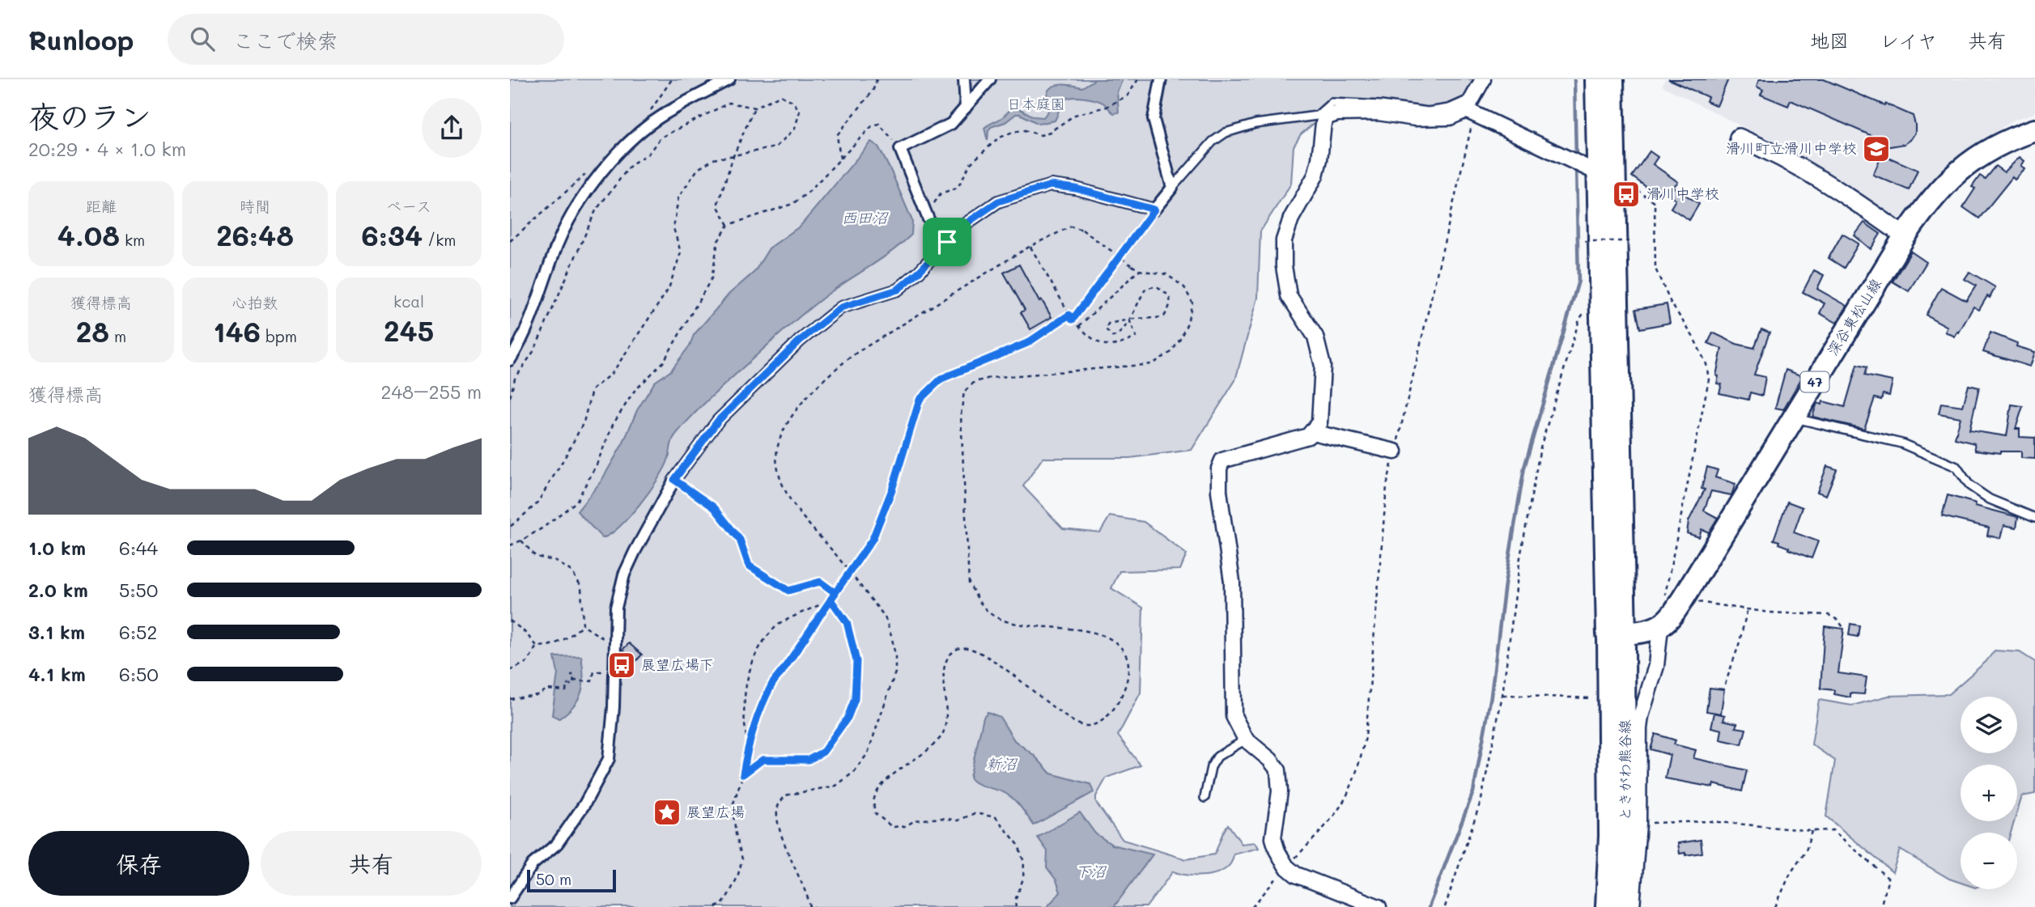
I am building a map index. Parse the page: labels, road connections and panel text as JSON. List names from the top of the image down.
{
  "streets": {
    "main road": ["深谷東松山線", "47", "ときがわ熊谷線"]
  },
  "water": ["西田沼", "新沼", "下沼"],
  "parks": ["日本庭園"],
  "places": {
    "school or university": ["滑川町立滑川中学校"],
    "bus stop": ["滑川中学校", "展望広場下"],
    "place": ["展望広場"]
  },
  "scale_bar": "50 m",
  "page": {
    "header": "Runloop",
    "search": "ここで検索",
    "nav": ["地図", "レイヤ", "共有"],
    "heading": ["夜のラン", "20:29 · 4 × 1.0 km"],
    "stats": [
      ["距離", "4.08 km"],
      ["時間", "26:48"],
      ["ペース", "6:34 /km"],
      ["獲得標高", "28 m"],
      ["心拍数", "146 bpm"],
      ["kcal", "245"]
    ],
    "chart": ["獲得標高", "248–255 m"],
    "list": [
      {
        "name": "1.0 km",
        "note": "6:44"
      },
      {
        "name": "2.0 km",
        "note": "5:50"
      },
      {
        "name": "3.1 km",
        "note": "6:52"
      },
      {
        "name": "4.1 km",
        "note": "6:50"
      }
    ],
    "map_buttons": ["+", "−"],
    "buttons": ["保存", "共有"],
    "scale": "50 m"
  }
}
